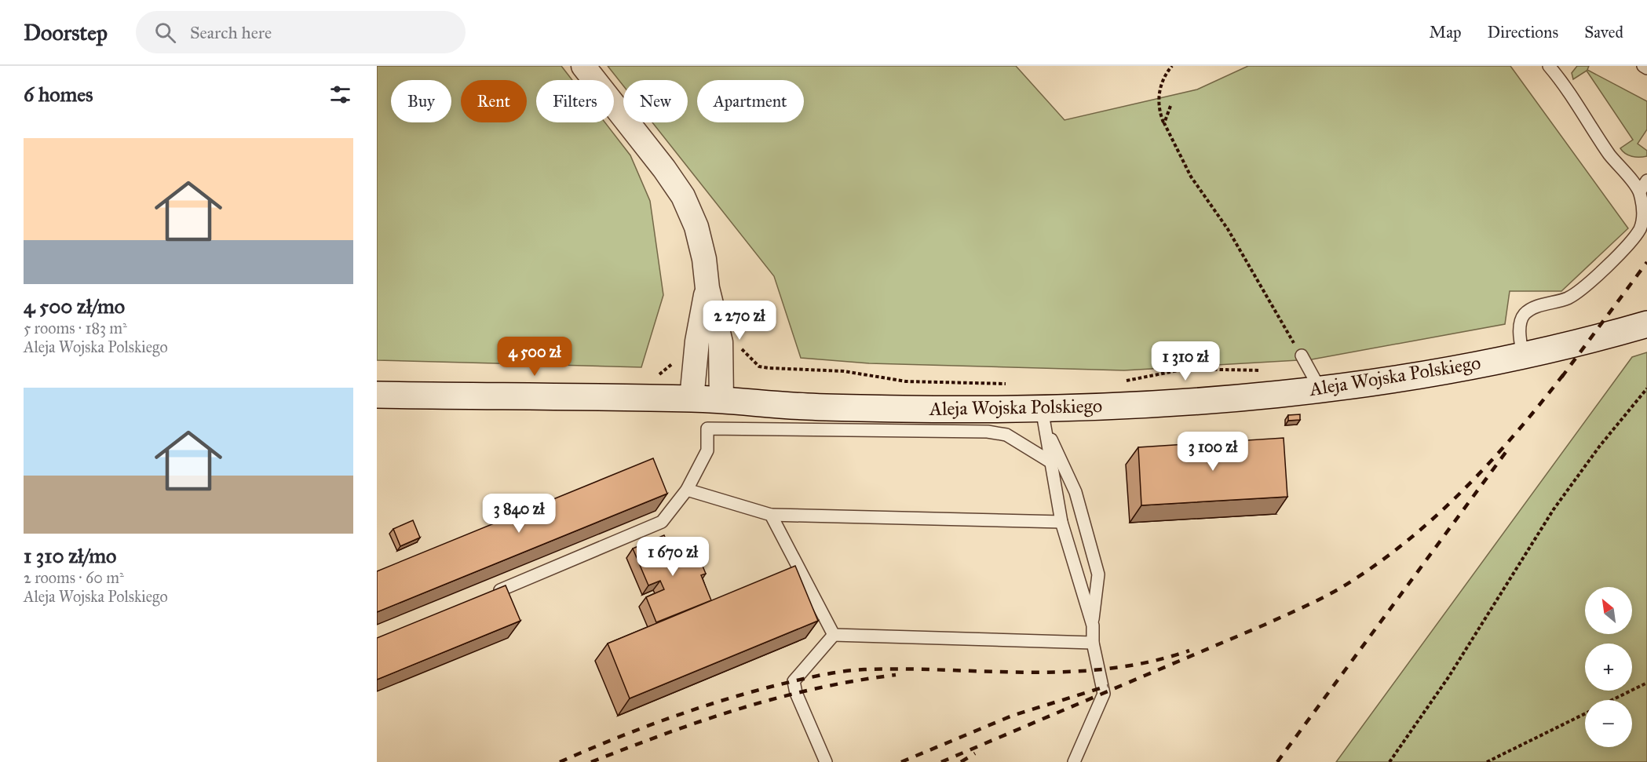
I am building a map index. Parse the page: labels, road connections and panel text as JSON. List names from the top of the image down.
{
  "streets": {
    "main road": ["Aleja Wojska Polskiego"]
  },
  "north": "top left",
  "page": {
    "header": "Doorstep",
    "search": "Search here",
    "nav": ["Map", "Directions", "Saved"],
    "heading": "6 homes",
    "chip": [
      "Buy",
      "Rent",
      "Filters",
      "New",
      "Apartment"
    ],
    "list": [
      {
        "name": "4 500 zł/mo",
        "note": "5 rooms · 183 m² · Aleja Wojska Polskiego"
      },
      {
        "name": "1 310 zł/mo",
        "note": "2 rooms · 60 m² · Aleja Wojska Polskiego"
      }
    ],
    "price": [
      "2 270 zł",
      "4 500 zł",
      "1 310 zł",
      "3 100 zł",
      "3 840 zł",
      "1 670 zł"
    ],
    "map_buttons": ["+", "−"]
  }
}
